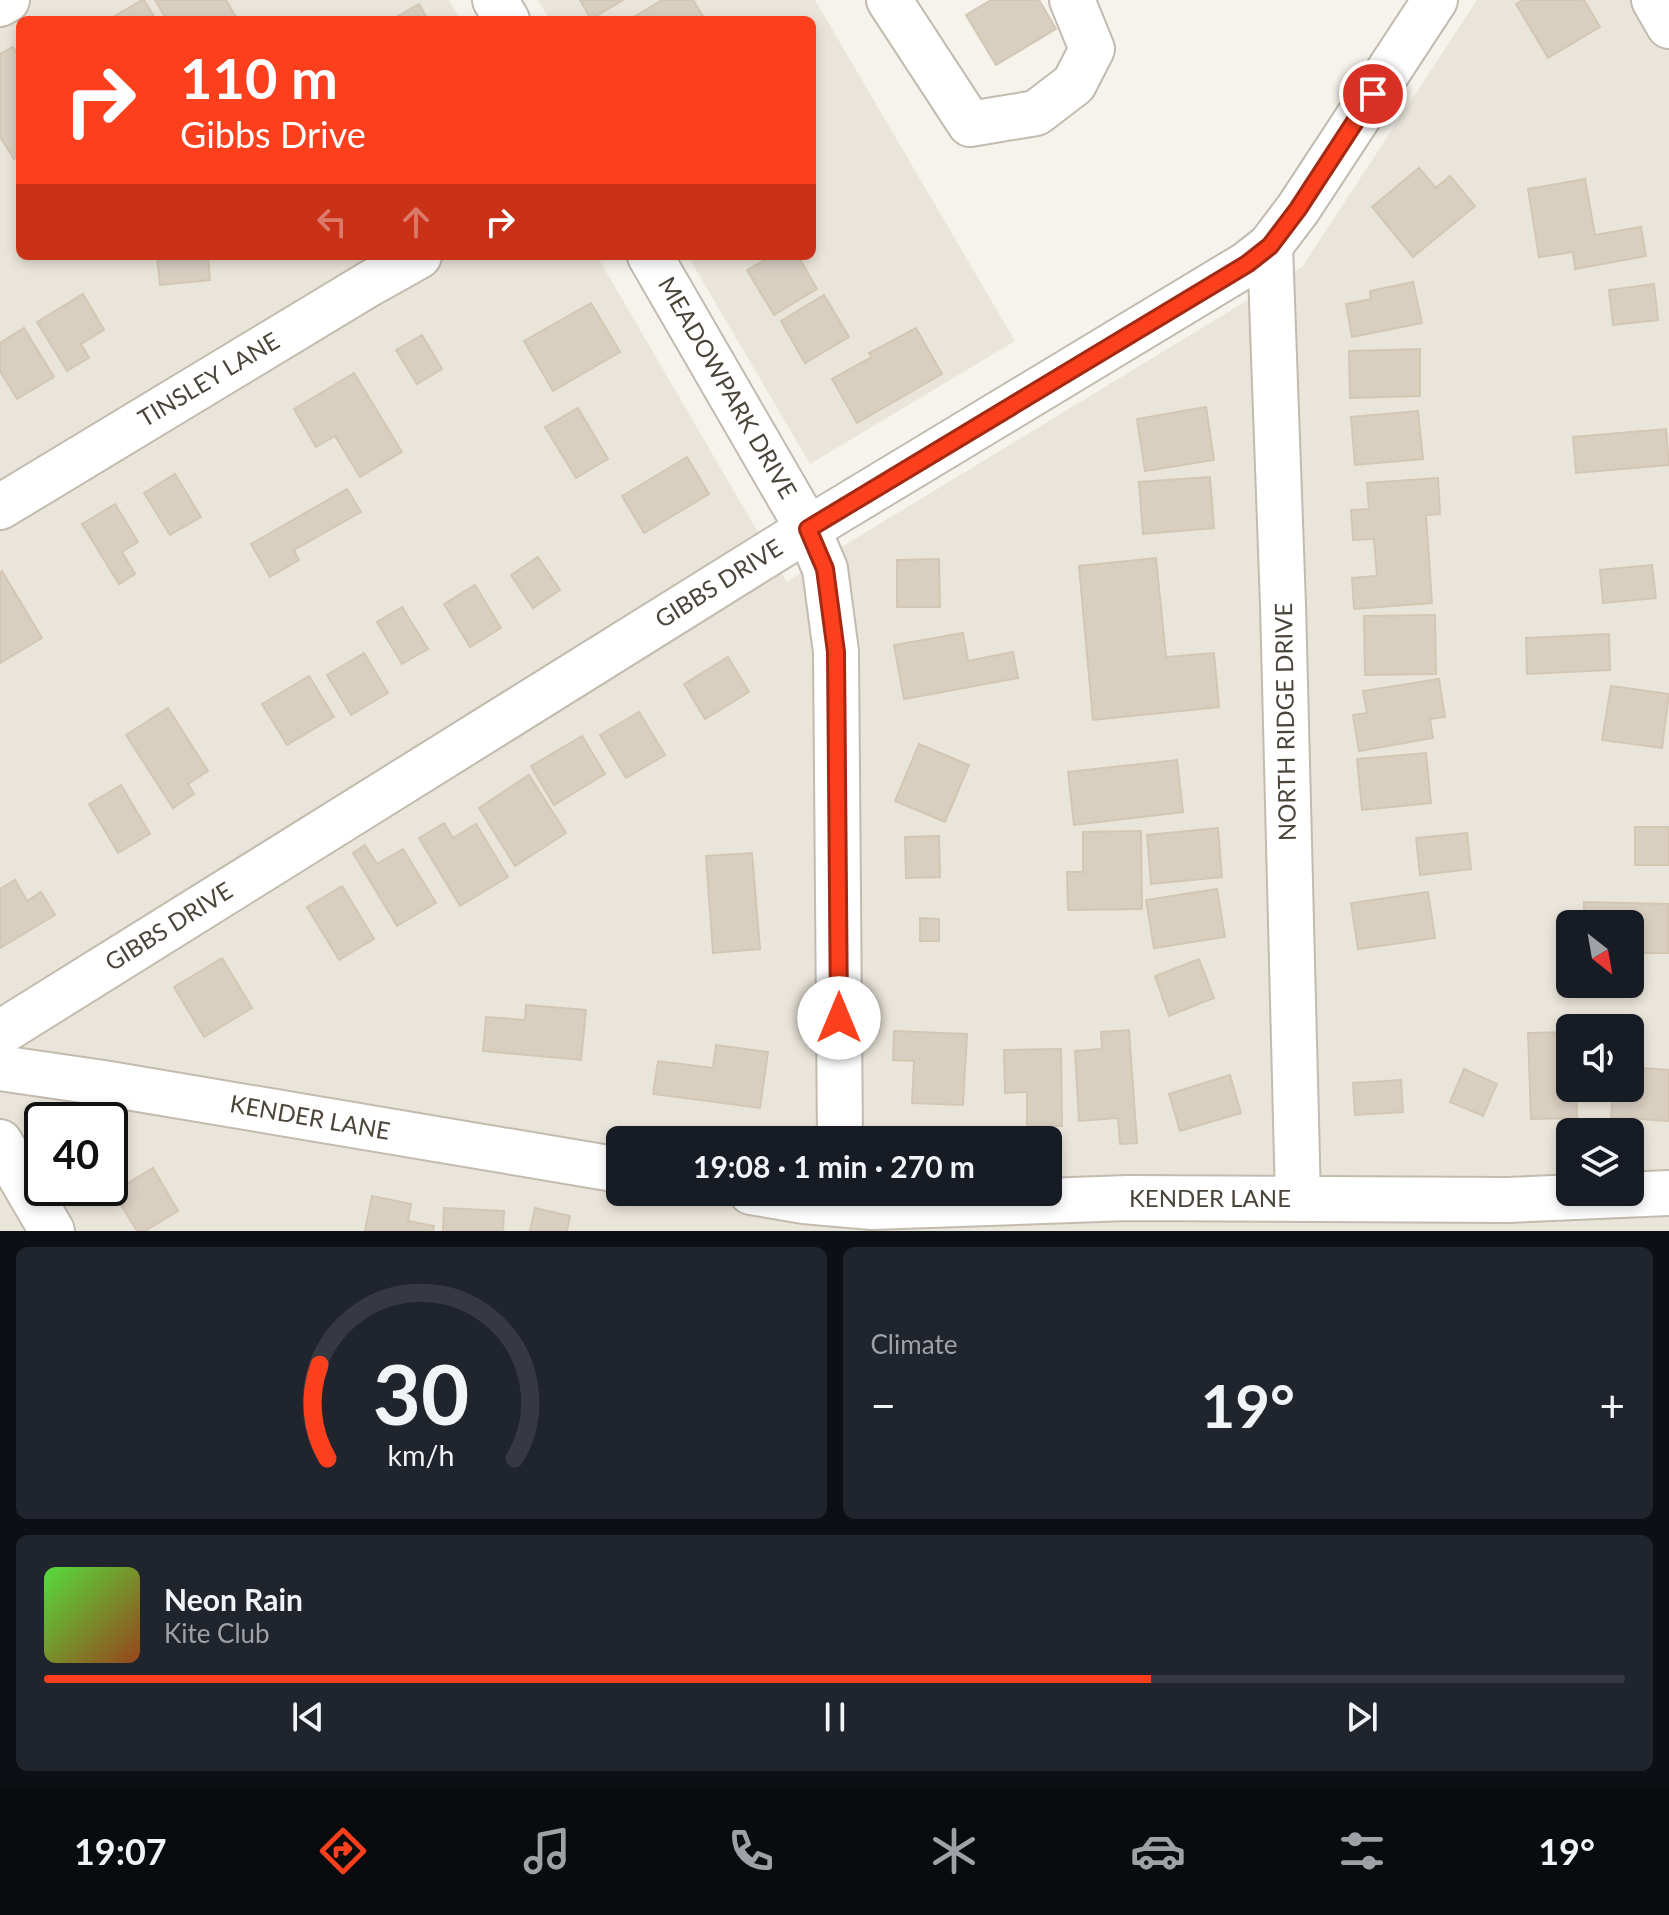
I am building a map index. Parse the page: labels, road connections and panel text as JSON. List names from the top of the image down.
{
  "streets": {
    "street": [
      "TINSLEY LANE",
      "MEADOWPARK DRIVE",
      "GIBBS DRIVE",
      "NORTH RIDGE DRIVE",
      "KENDER LANE"
    ]
  },
  "crossings": [
    ["MEADOWPARK DRIVE", "GIBBS DRIVE"],
    ["GIBBS DRIVE", "NORTH RIDGE DRIVE"],
    ["NORTH RIDGE DRIVE", "KENDER LANE"]
  ],
  "north": "bottom right",
  "page": {
    "turn": ["110 m", "Gibbs Drive"],
    "limit": "40",
    "trip": "19:08 · 1 min · 270 m",
    "tile": "Climate",
    "heat": ["−", "19°", "+"],
    "song": ["Neon Rain", "Kite Club"],
    "tabs": ["19:07", "19°"],
    "gauge": ["30", "km/h"]
  }
}
